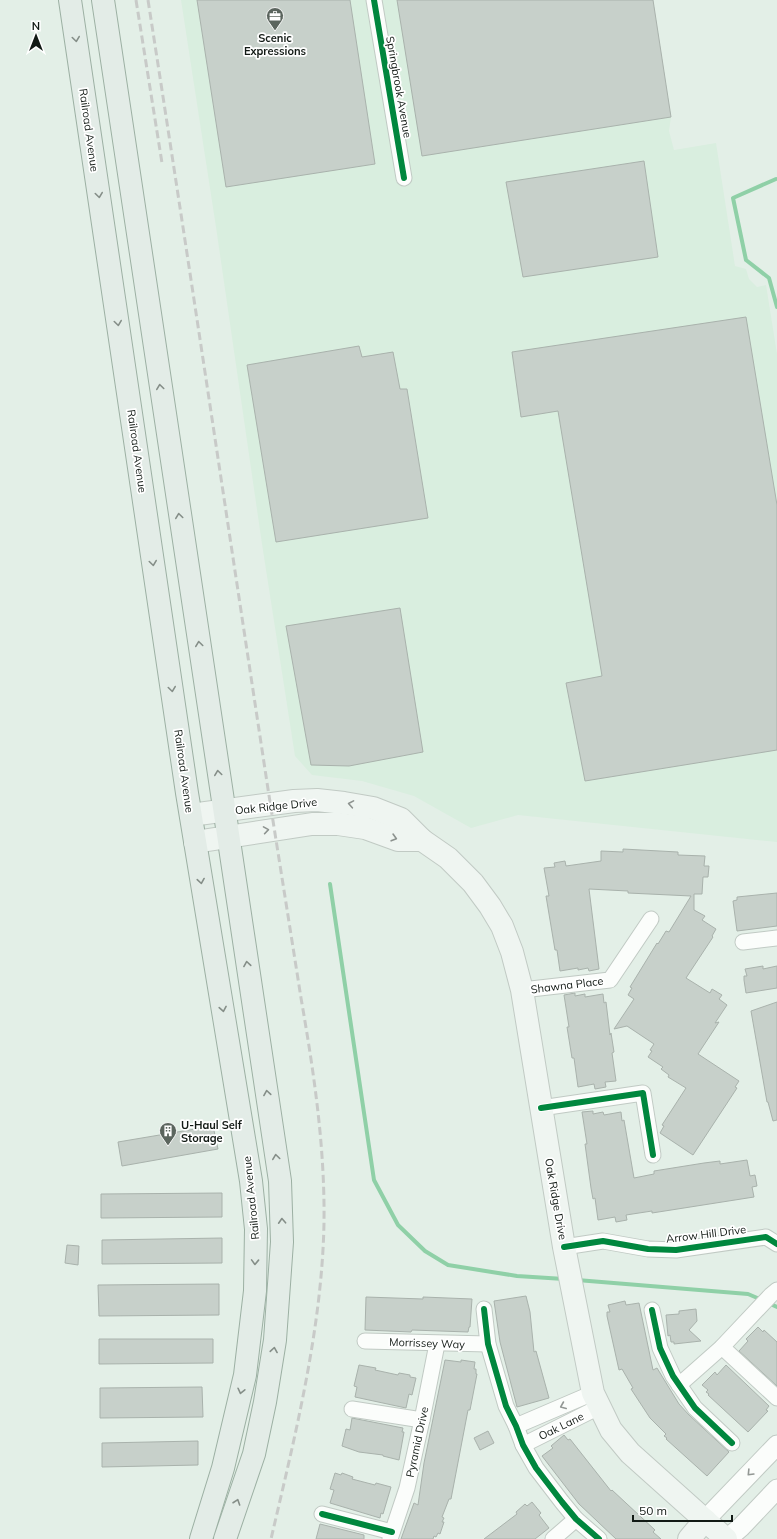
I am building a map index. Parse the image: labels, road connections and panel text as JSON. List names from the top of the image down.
{
  "streets": {
    "main road": ["Railroad Avenue", "Oak Ridge Drive"],
    "street": [
      "Springbrook Avenue",
      "Shawna Place",
      "Arrow Hill Drive",
      "Morrissey Way",
      "Oak Lane",
      "Pyramid Drive"
    ]
  },
  "crossings": [
    ["Railroad Avenue", "Oak Ridge Drive"],
    ["Oak Ridge Drive", "Shawna Place"],
    ["Oak Ridge Drive", "Arrow Hill Drive"],
    ["Oak Ridge Drive", "Oak Lane"],
    ["Morrissey Way", "Pyramid Drive"]
  ],
  "places": {
    "office": ["Scenic Expressions"],
    "building": ["U-Haul Self Storage"]
  },
  "scale_bar": "50 m",
  "north": "top"
}
